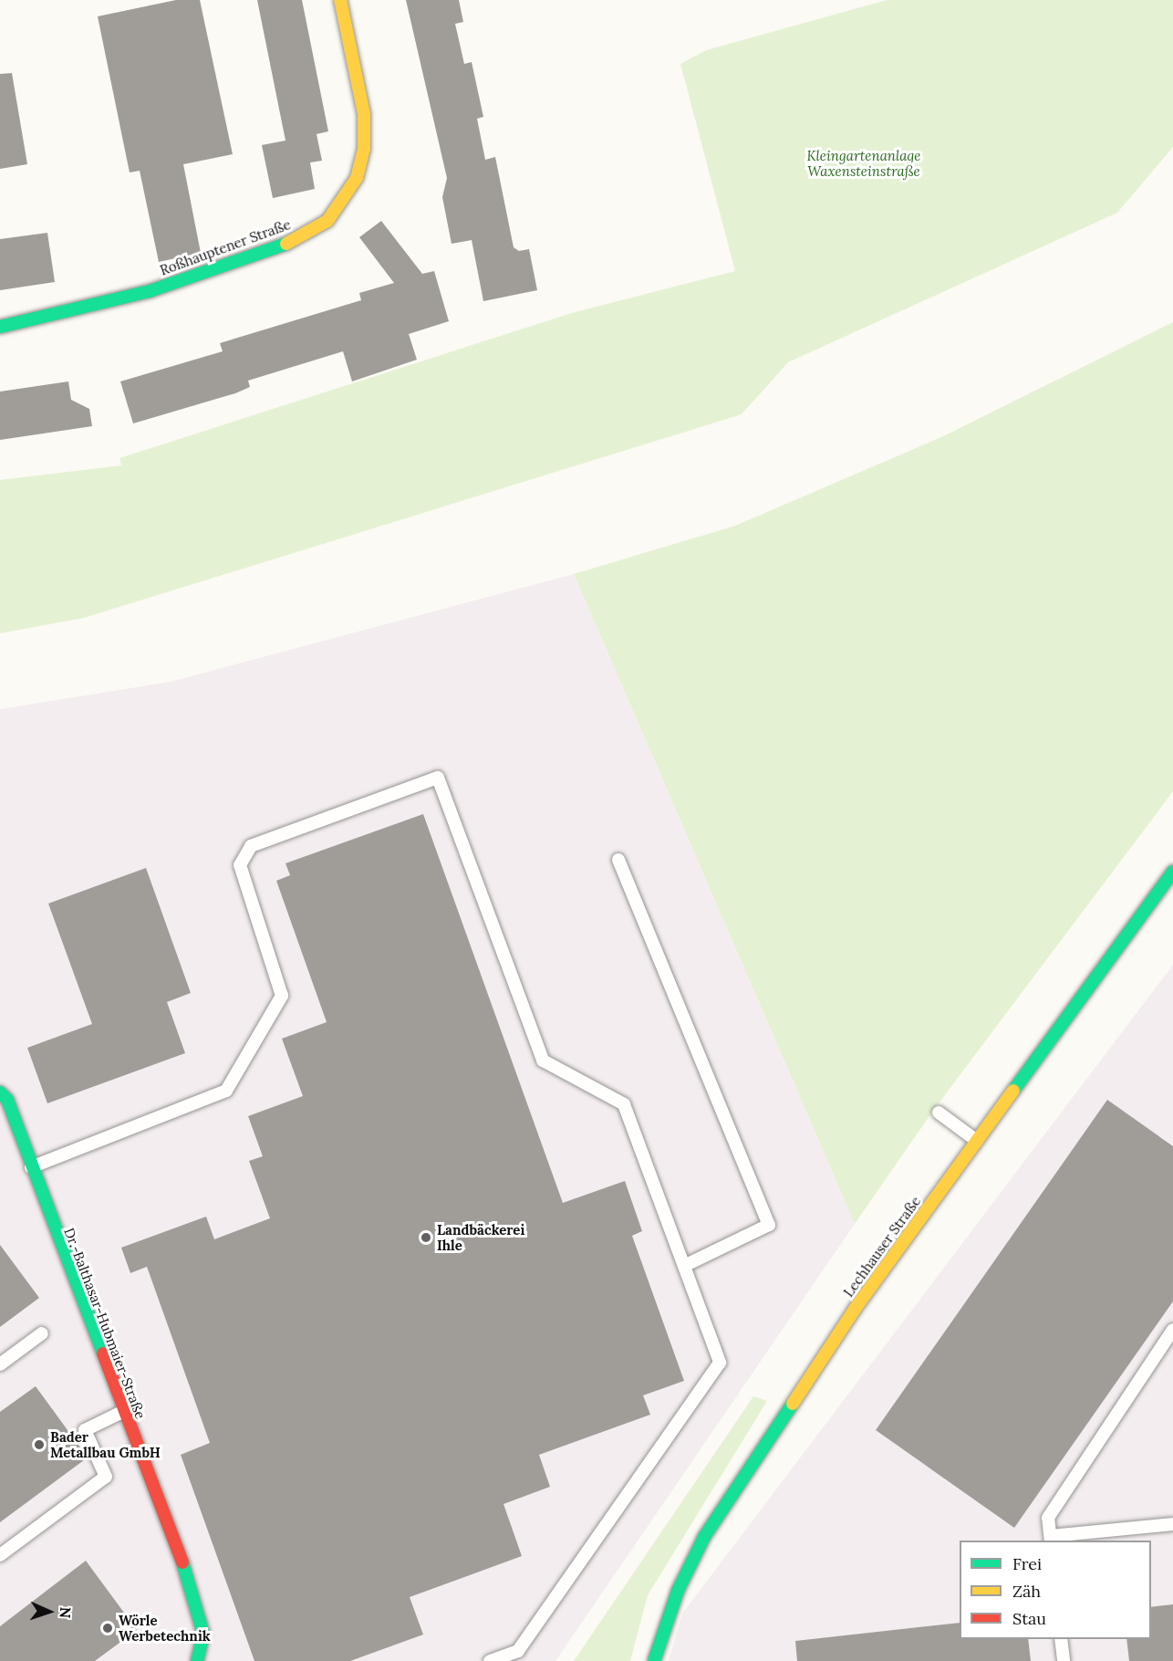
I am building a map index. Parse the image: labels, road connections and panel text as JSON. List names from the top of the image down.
{
  "streets": {
    "street": ["Roßhauptener Straße", "Lechhauser Straße", "Dr.-Balthasar-Hubmaier-Straße"]
  },
  "parks": ["Kleingartenanlage Waxensteinstraße"],
  "places": ["Landbäckerei Ihle", "Bader Metallbau GmbH", "Wörle Werbetechnik"],
  "legend": ["Frei", "Zäh", "Stau"],
  "north": "right"
}
